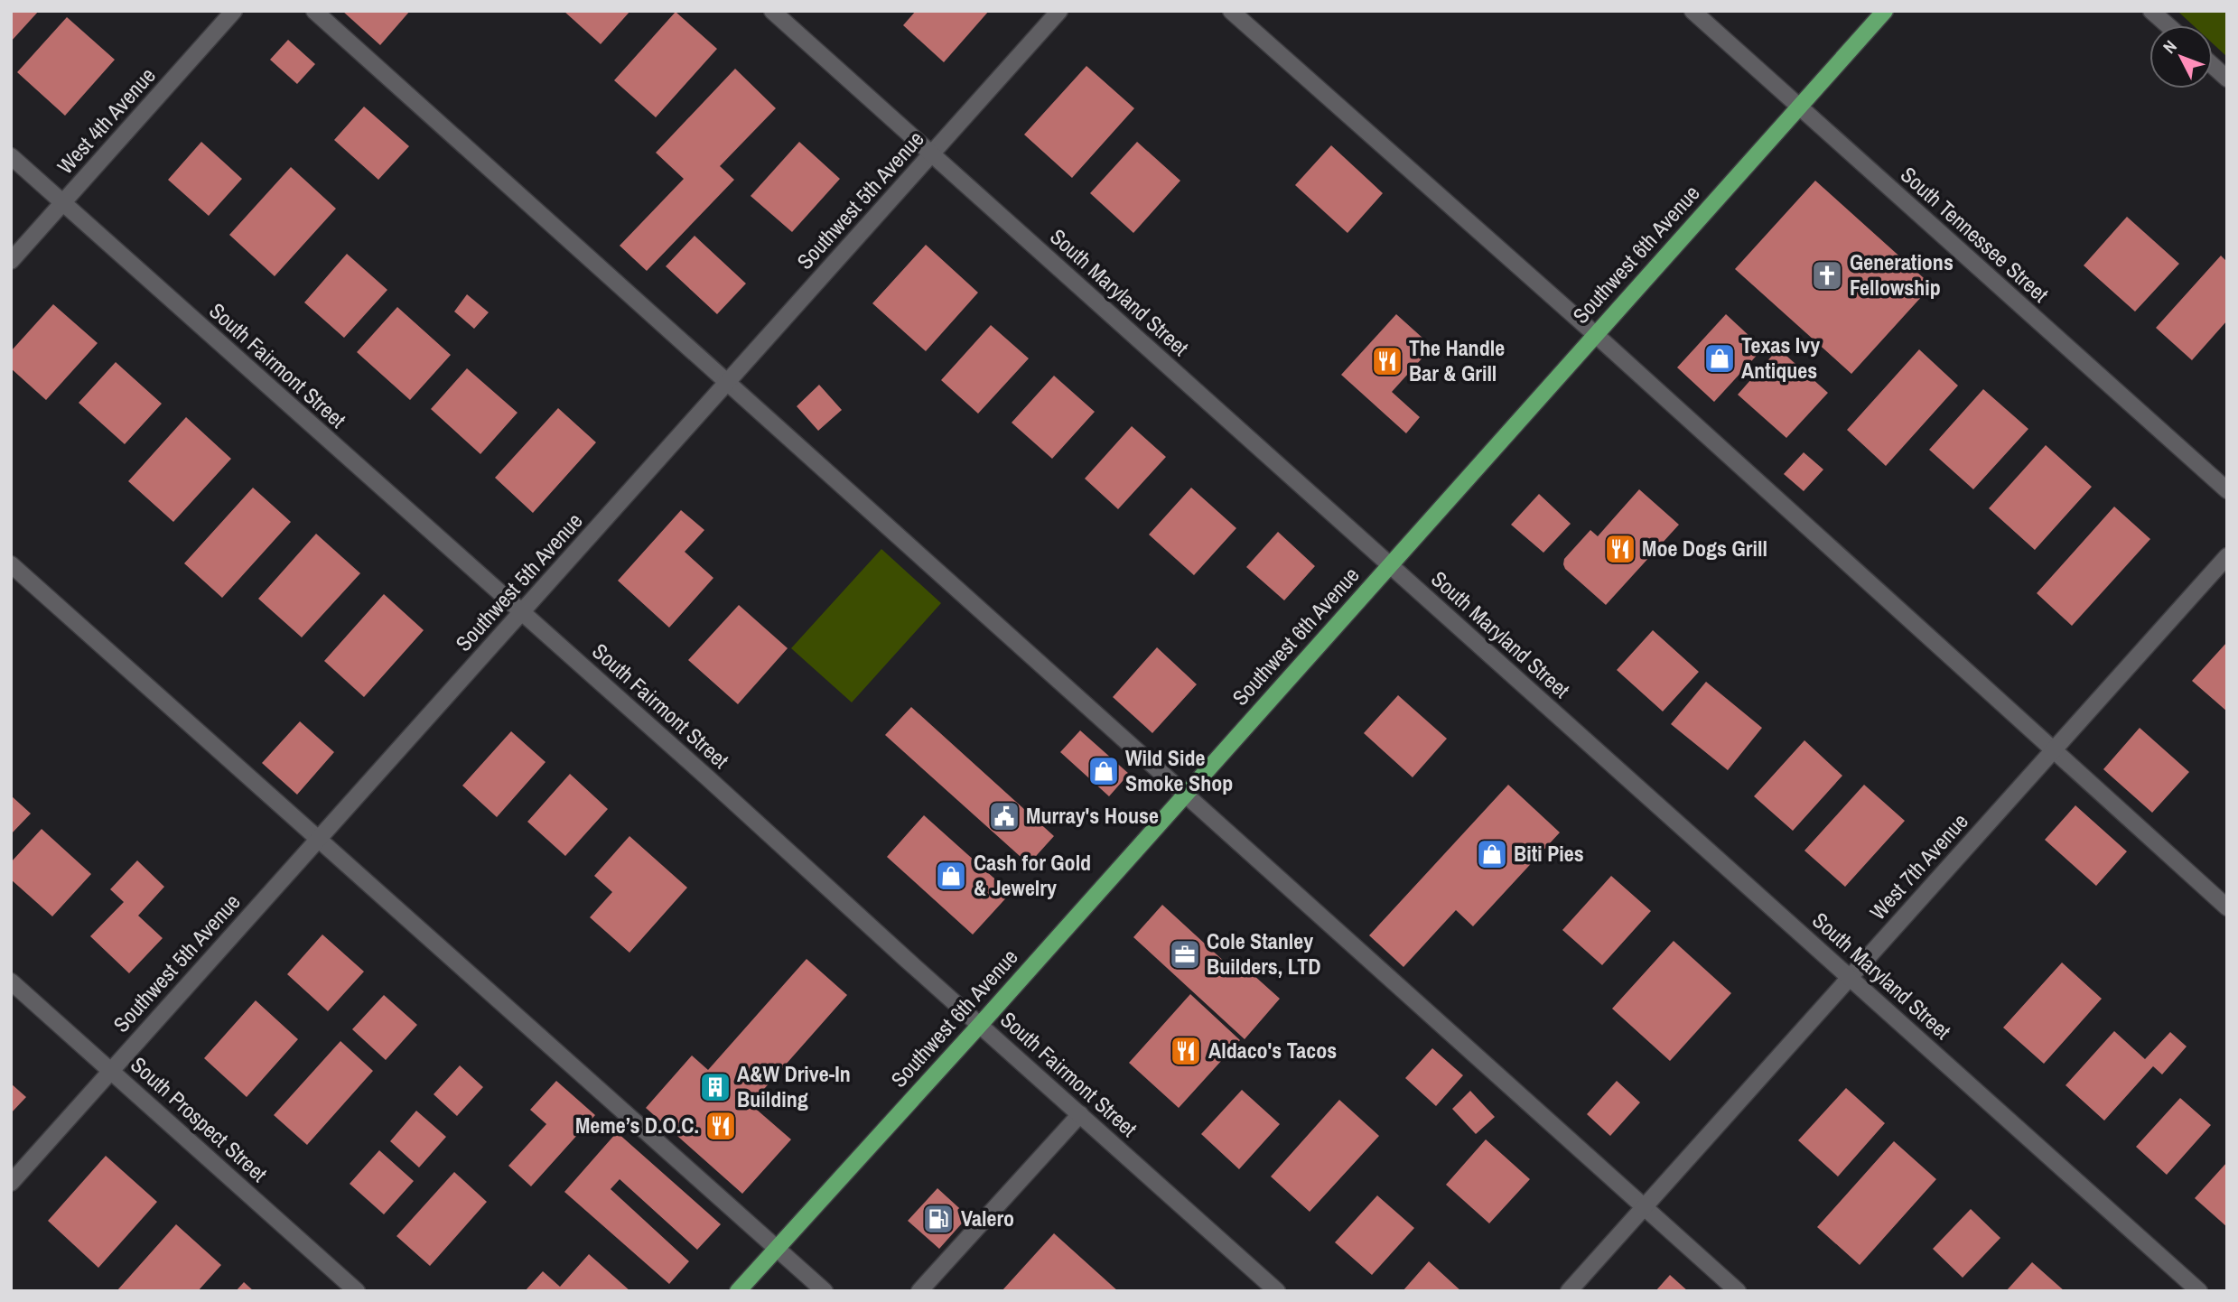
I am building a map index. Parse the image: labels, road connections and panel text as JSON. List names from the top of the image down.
{
  "streets": {
    "main road": ["Southwest 6th Avenue"],
    "street": [
      "West 4th Avenue",
      "Southwest 5th Avenue",
      "South Tennessee Street",
      "South Maryland Street",
      "South Fairmont Street",
      "West 7th Avenue",
      "South Prospect Street"
    ]
  },
  "crossings": [
    ["West 4th Avenue", "South Fairmont Street"],
    ["Southwest 5th Avenue", "South Maryland Street"],
    ["Southwest 5th Avenue", "South Fairmont Street"],
    ["Southwest 5th Avenue", "South Prospect Street"],
    ["South Tennessee Street", "Southwest 6th Avenue"],
    ["Southwest 6th Avenue", "South Maryland Street"],
    ["Southwest 6th Avenue", "South Fairmont Street"],
    ["South Maryland Street", "West 7th Avenue"]
  ],
  "places": {
    "church": ["Generations Fellowship"],
    "shop": [
      "Texas Ivy Antiques",
      "Wild Side Smoke Shop",
      "Biti Pies",
      "Cash for Gold & Jewelry"
    ],
    "restaurant": [
      "The Handle Bar & Grill",
      "Moe Dogs Grill",
      "Aldaco's Tacos",
      "Meme’s D.O.C."
    ],
    "public building": ["Murray's House"],
    "office": ["Cole Stanley Builders, LTD"],
    "building": ["A&W Drive-In Building"],
    "fuel station": ["Valero"]
  },
  "north": "top left"
}
